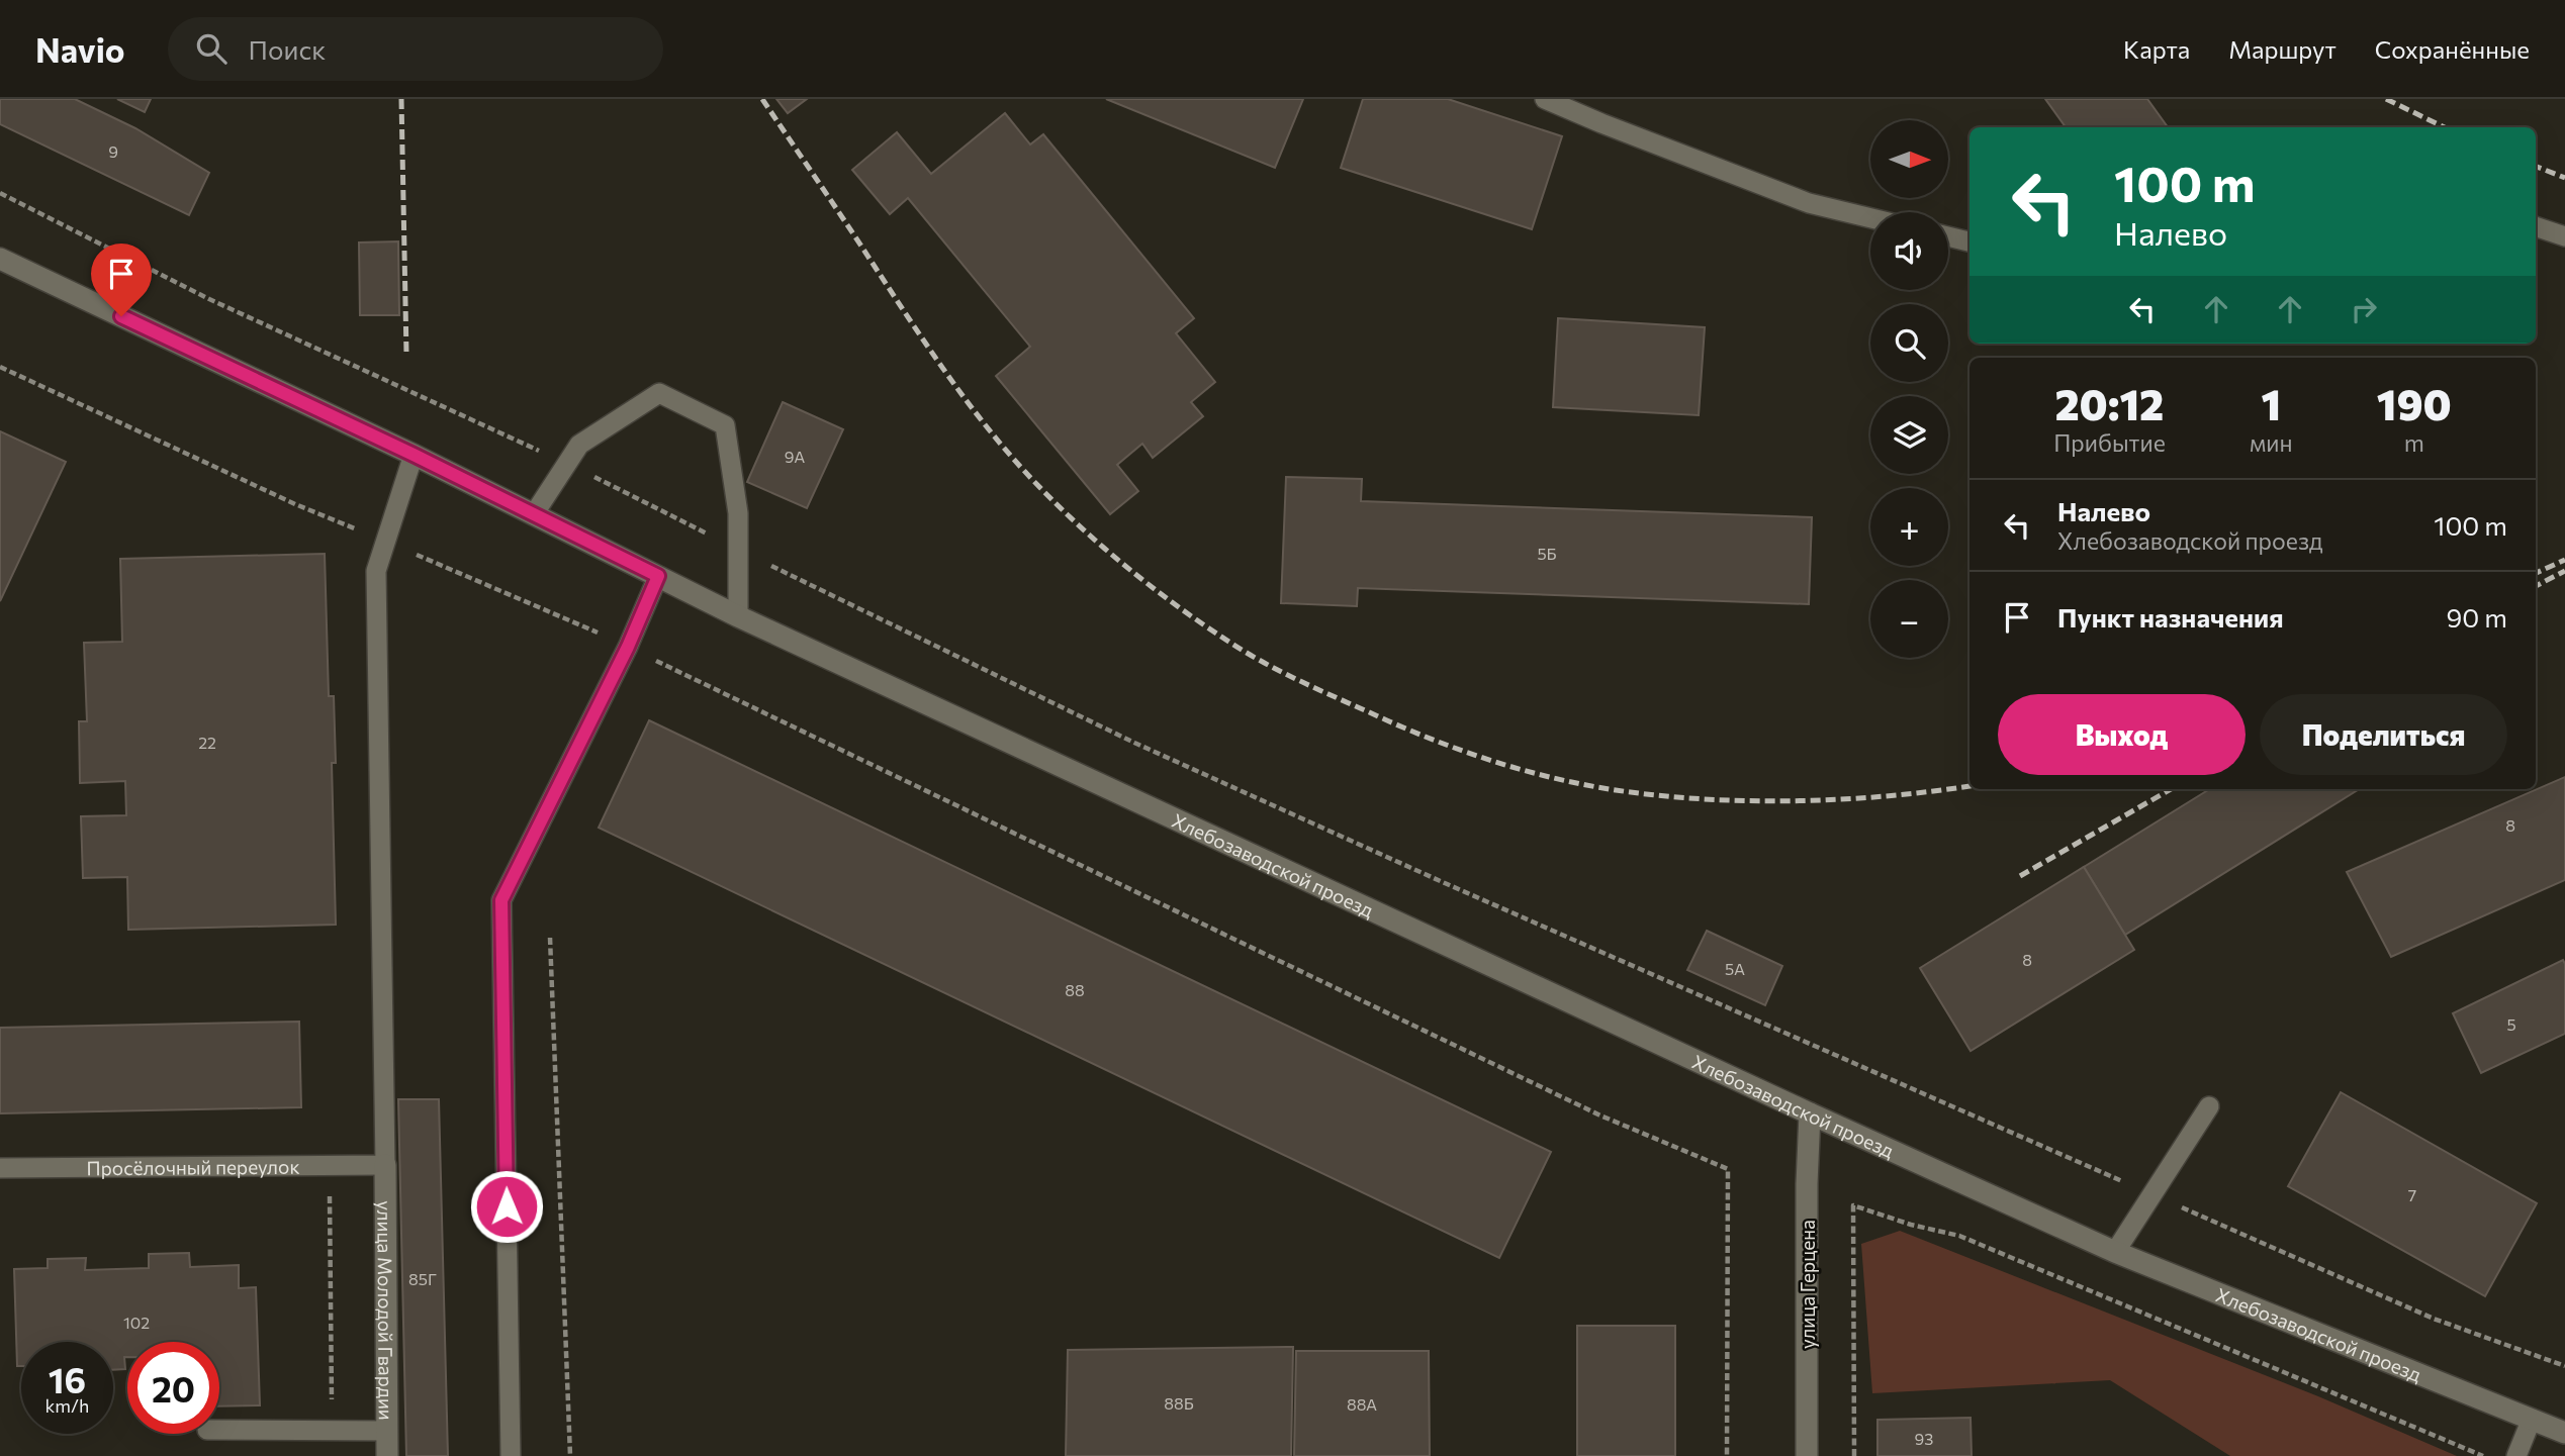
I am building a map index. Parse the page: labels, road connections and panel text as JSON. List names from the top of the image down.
{
  "streets": {
    "street": ["Хлебозаводской проезд", "улица Герцена", "улица Молодой Гвардии"],
    "lane": ["Просёлочный переулок"]
  },
  "crossings": [
    ["Хлебозаводской проезд", "улица Герцена"],
    ["Просёлочный переулок", "улица Молодой Гвардии"]
  ],
  "house_numbers": [
    "9",
    "9А",
    "5Б",
    "22",
    "8",
    "8",
    "5А",
    "88",
    "5",
    "7",
    "85Г",
    "102",
    "88Б",
    "88А",
    "93"
  ],
  "north": "right",
  "page": {
    "header": "Navio",
    "search": "Поиск",
    "nav": ["Карта", "Маршрут", "Сохранённые"],
    "map_buttons": ["+", "−"],
    "turn": ["100 m", "Налево"],
    "eta": [
      "20:12",
      "Прибытие",
      "1",
      "мин",
      "190",
      "m"
    ],
    "list": [
      {
        "name": "Налево",
        "note": "Хлебозаводской проезд",
        "value": "100 m"
      },
      {
        "name": "Пункт назначения",
        "value": "90 m"
      }
    ],
    "buttons": ["Выход", "Поделиться"],
    "speed": "16 km/h",
    "limit": "20"
  }
}
